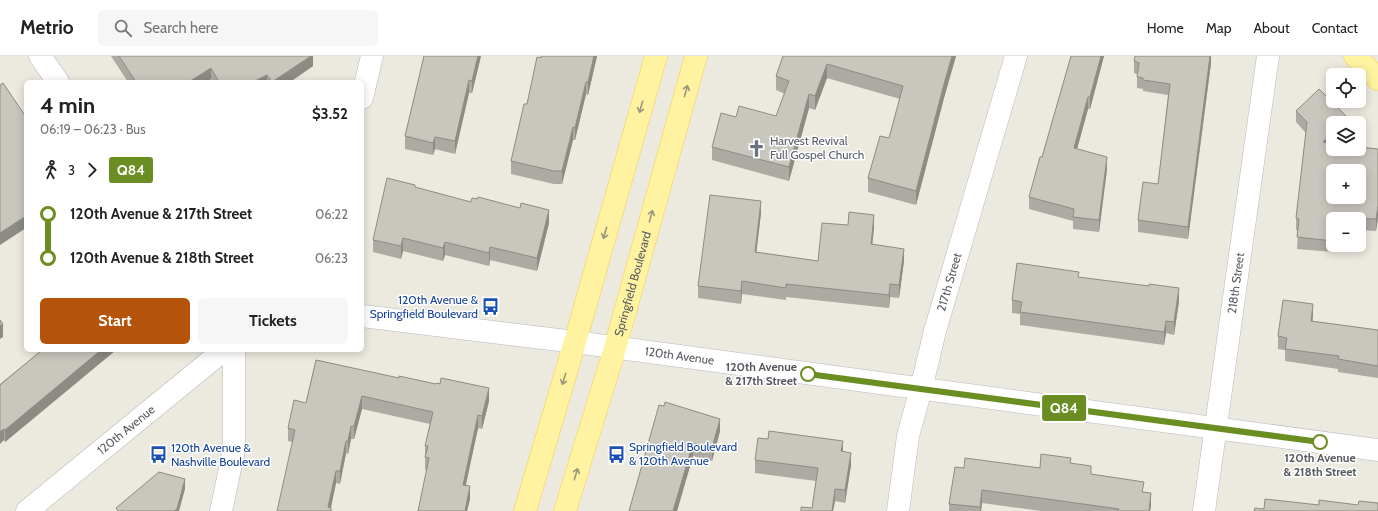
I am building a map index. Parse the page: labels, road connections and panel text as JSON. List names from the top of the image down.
{
  "streets": {
    "main road": ["Springfield Boulevard"],
    "street": ["217th Street", "218th Street", "120th Avenue"]
  },
  "crossings": [
    ["217th Street", "120th Avenue"],
    ["218th Street", "120th Avenue"],
    ["Springfield Boulevard", "120th Avenue"]
  ],
  "places": {
    "church": ["Harvest Revival Full Gospel Church"],
    "bus stop": ["120th Avenue & Springfield Boulevard", "Springfield Boulevard & 120th Avenue", "120th Avenue & Nashville Boulevard"],
    "other": ["120th Avenue & 217th Street", "120th Avenue & 218th Street"]
  },
  "lines": ["bus line Q84"],
  "page": {
    "header": "Metrio",
    "search": "Search here",
    "nav": [
      "Home",
      "Map",
      "About",
      "Contact"
    ],
    "on_map": "Q84",
    "map_buttons": ["+", "−"],
    "heading": ["4 min", "06:19 – 06:23 · Bus", "$3.52"],
    "legs": ["3", "Q84"],
    "list": [
      {
        "name": "120th Avenue & 217th Street",
        "value": "06:22"
      },
      {
        "name": "120th Avenue & 218th Street",
        "value": "06:23"
      }
    ],
    "buttons": ["Start", "Tickets"]
  }
}
